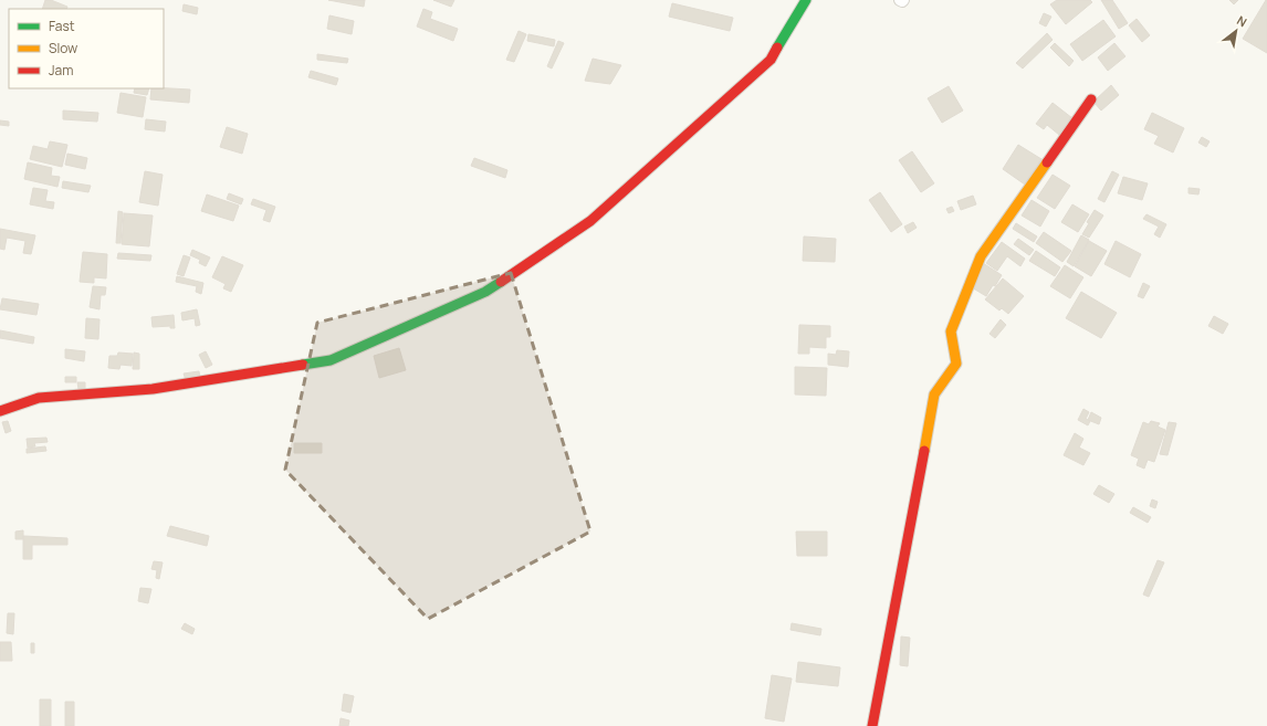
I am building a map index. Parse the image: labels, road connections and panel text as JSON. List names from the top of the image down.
{
  "legend": ["Fast", "Slow", "Jam"],
  "north": "top right"
}
